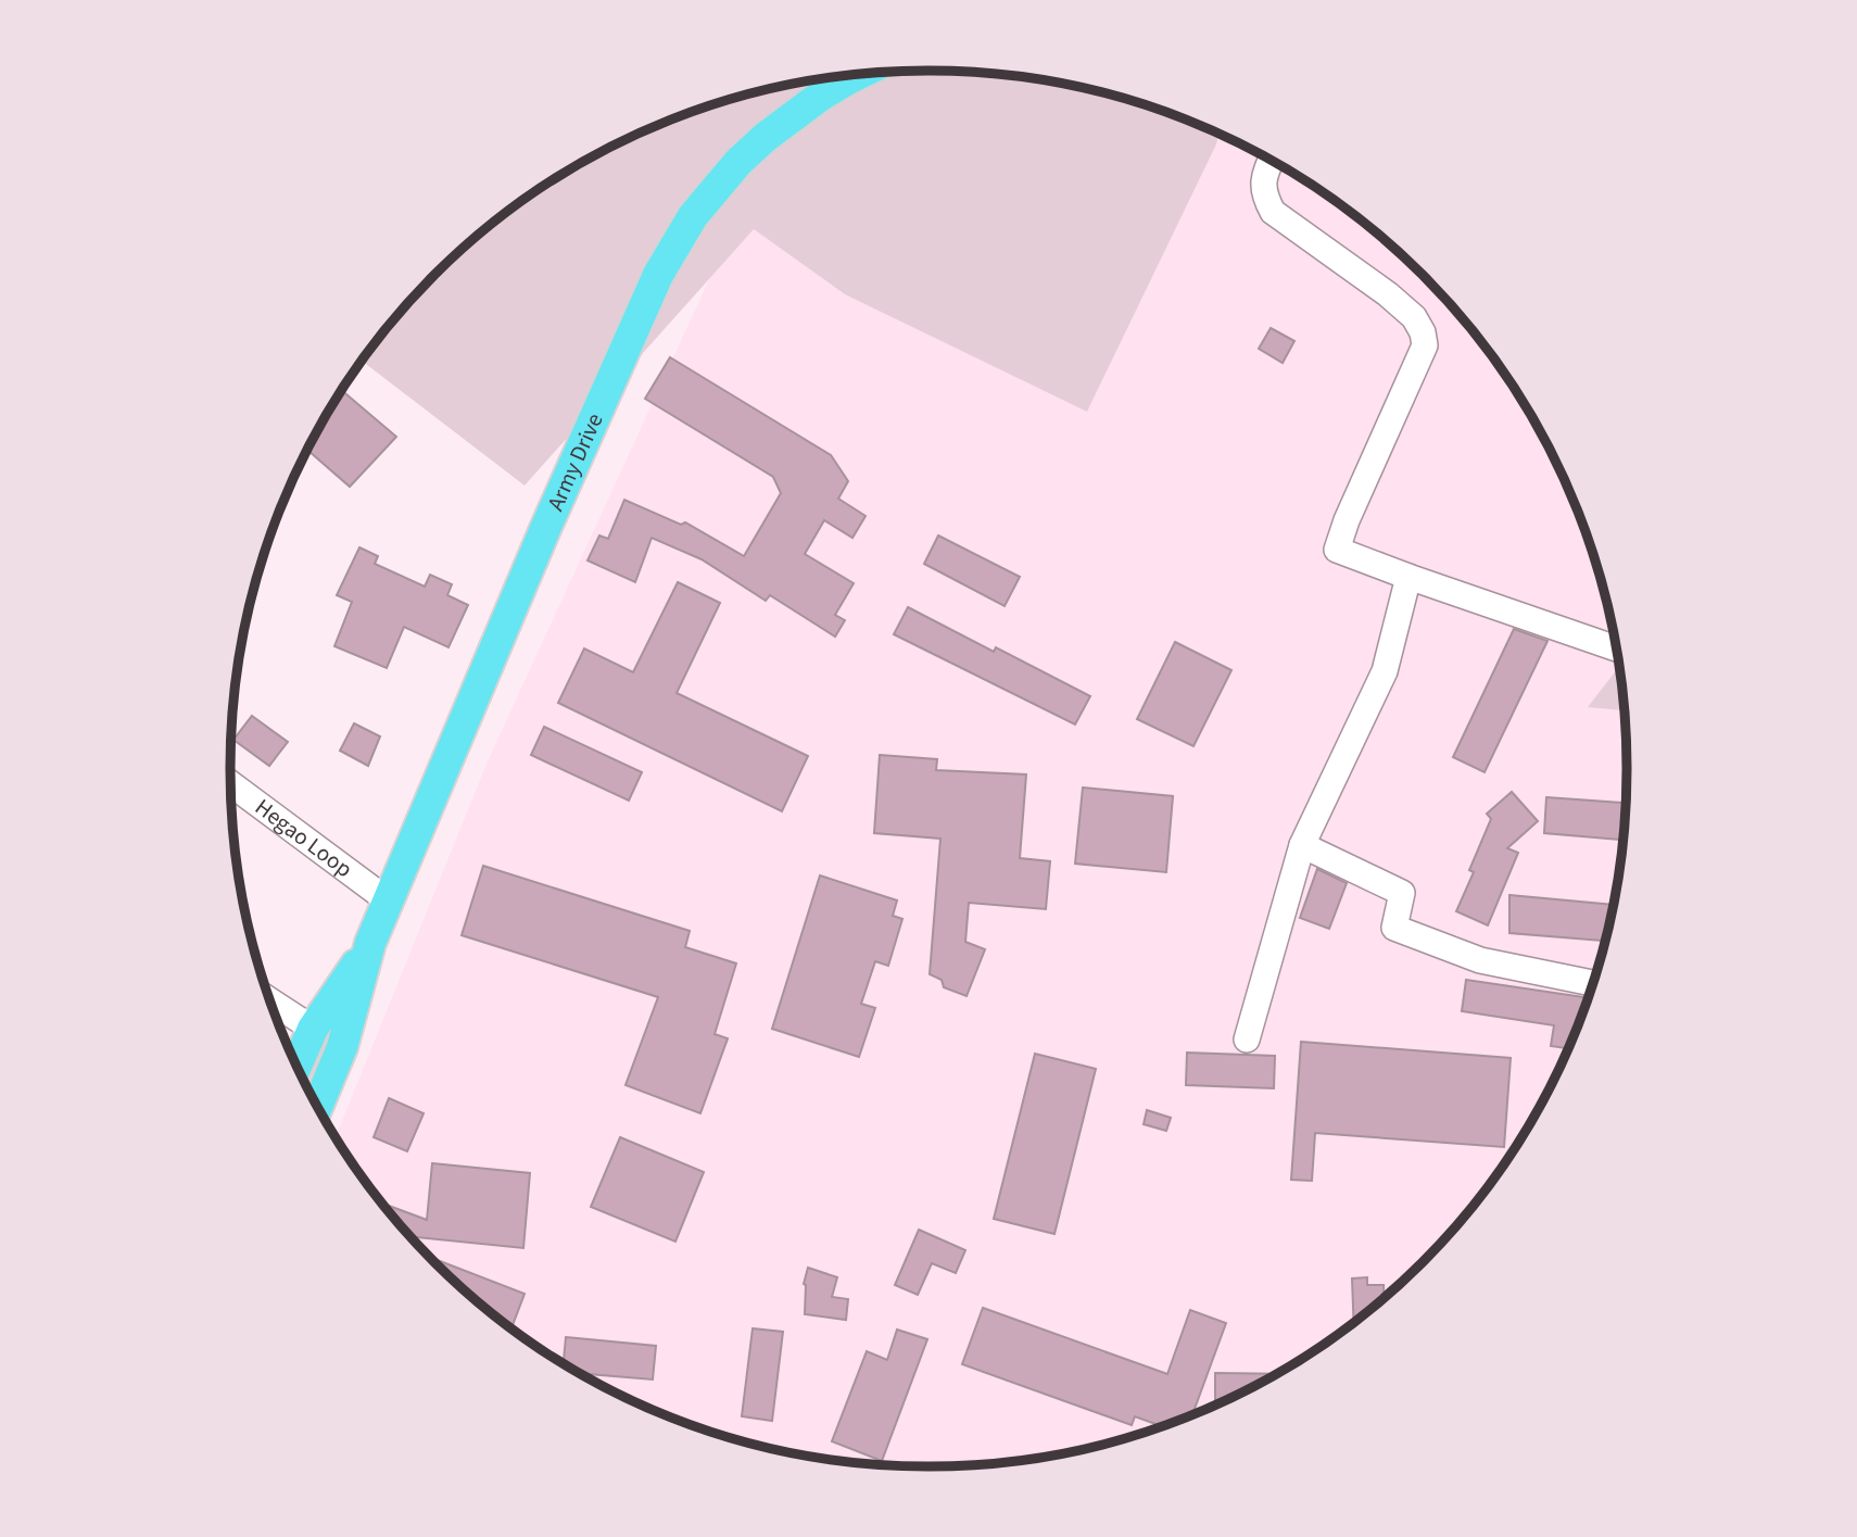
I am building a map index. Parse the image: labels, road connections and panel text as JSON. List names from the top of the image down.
{
  "streets": {
    "main road": ["Army Drive"],
    "street": ["Hegao Loop"]
  },
  "crossings": [
    ["Army Drive", "Hegao Loop"]
  ]
}
